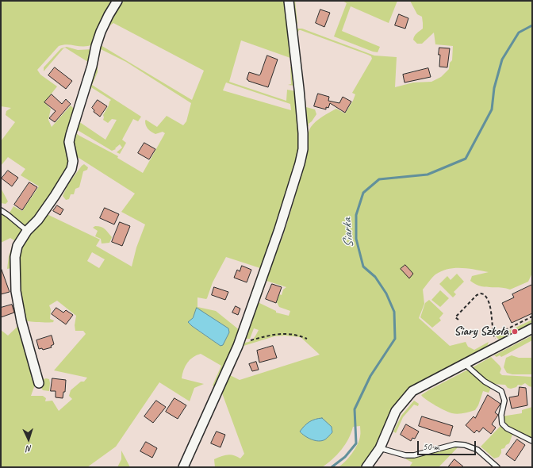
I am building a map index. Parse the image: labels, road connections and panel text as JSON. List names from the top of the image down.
{
  "water": ["Siarka"],
  "places": ["Siary Szkoła"],
  "scale_bar": "50 m",
  "north": "bottom"
}
